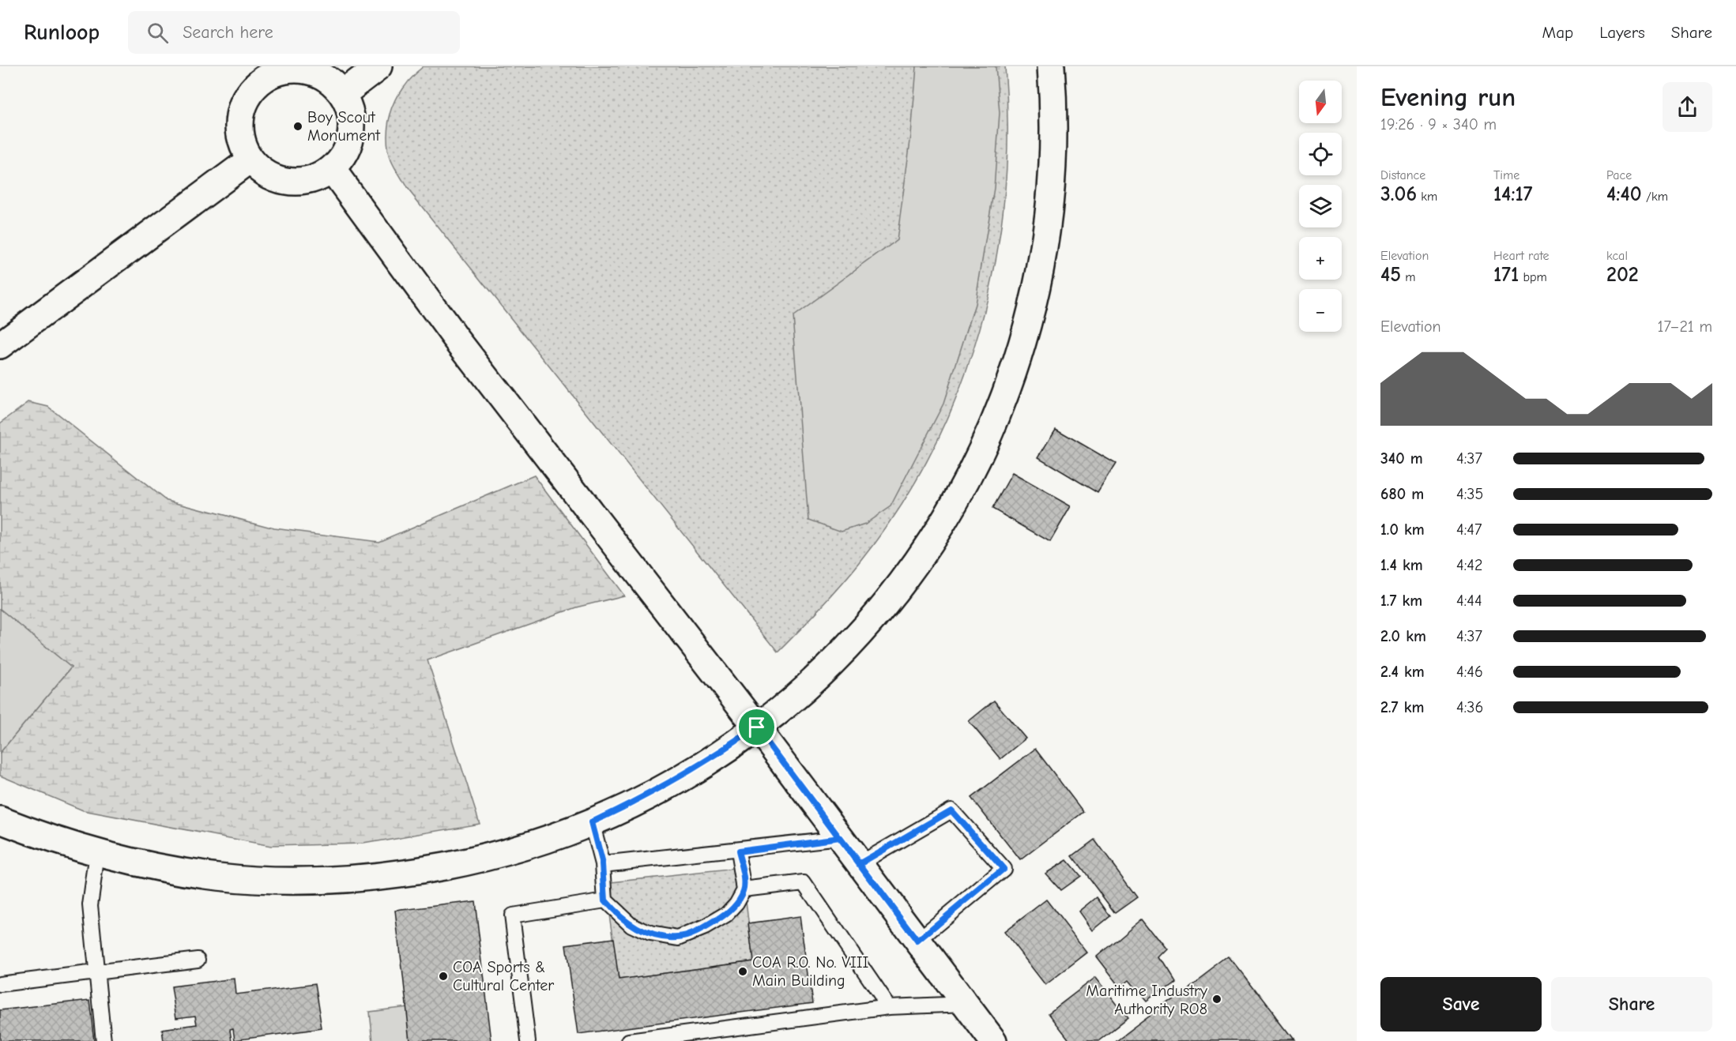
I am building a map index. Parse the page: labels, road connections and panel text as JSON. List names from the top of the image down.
{
  "places": [
    "Boy Scout Monument",
    "COA R.O. No. VIII Main Building",
    "COA Sports & Cultural Center",
    "Maritime Industry Authority RO8"
  ],
  "north": "bottom",
  "page": {
    "header": "Runloop",
    "search": "Search here",
    "nav": ["Map", "Layers", "Share"],
    "heading": ["Evening run", "19:26 · 9 × 340 m"],
    "map_buttons": ["+", "−"],
    "stats": [
      ["Distance", "3.06 km"],
      ["Time", "14:17"],
      ["Pace", "4:40 /km"],
      ["Elevation", "45 m"],
      ["Heart rate", "171 bpm"],
      ["kcal", "202"]
    ],
    "chart": ["Elevation", "17–21 m"],
    "list": [
      {
        "name": "340 m",
        "note": "4:37"
      },
      {
        "name": "680 m",
        "note": "4:35"
      },
      {
        "name": "1.0 km",
        "note": "4:47"
      },
      {
        "name": "1.4 km",
        "note": "4:42"
      },
      {
        "name": "1.7 km",
        "note": "4:44"
      },
      {
        "name": "2.0 km",
        "note": "4:37"
      },
      {
        "name": "2.4 km",
        "note": "4:46"
      },
      {
        "name": "2.7 km",
        "note": "4:36"
      }
    ],
    "buttons": ["Save", "Share"]
  }
}
